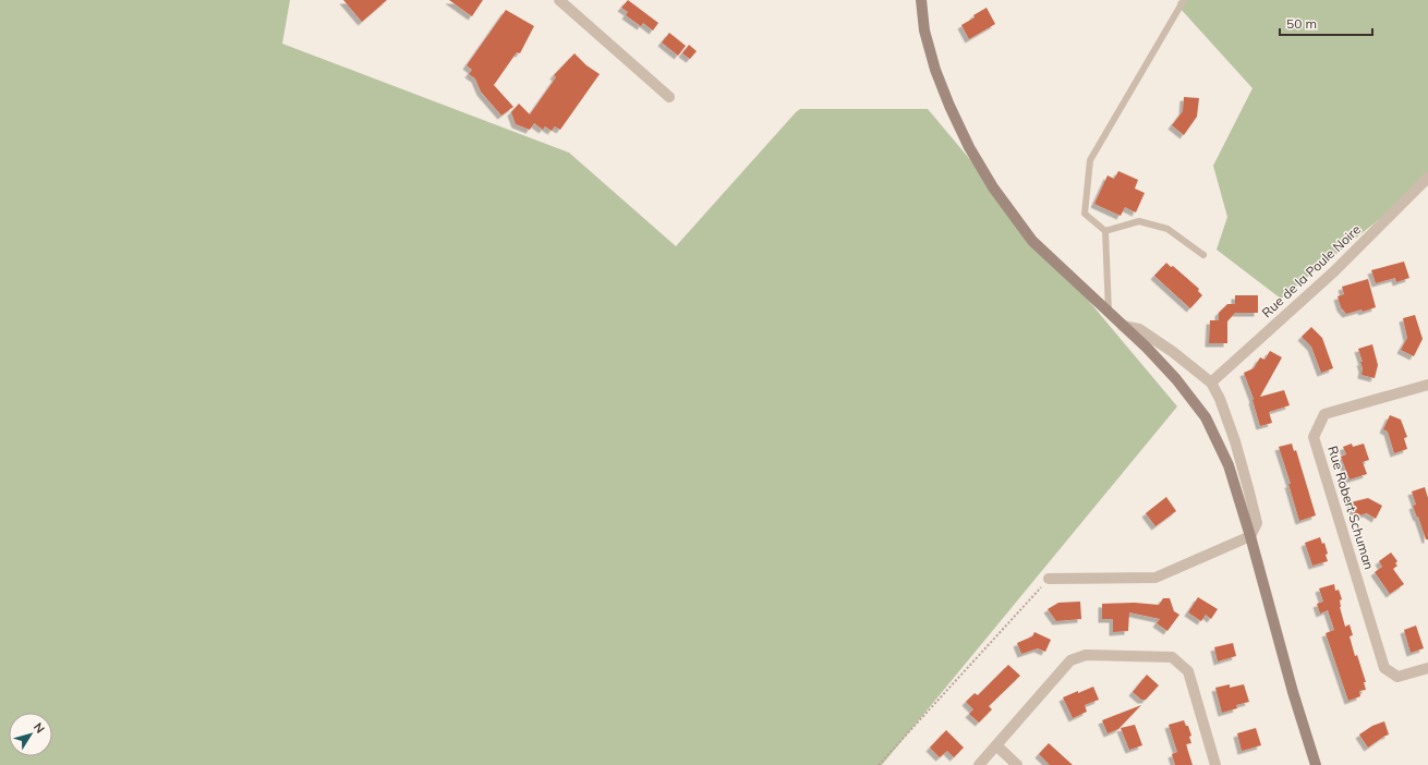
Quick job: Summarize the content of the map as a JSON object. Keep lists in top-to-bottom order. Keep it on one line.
{"streets":{"street":["Rue de la Poule Noire","Rue Robert Schuman"]},"scale_bar":"50 m","north":"top right"}
